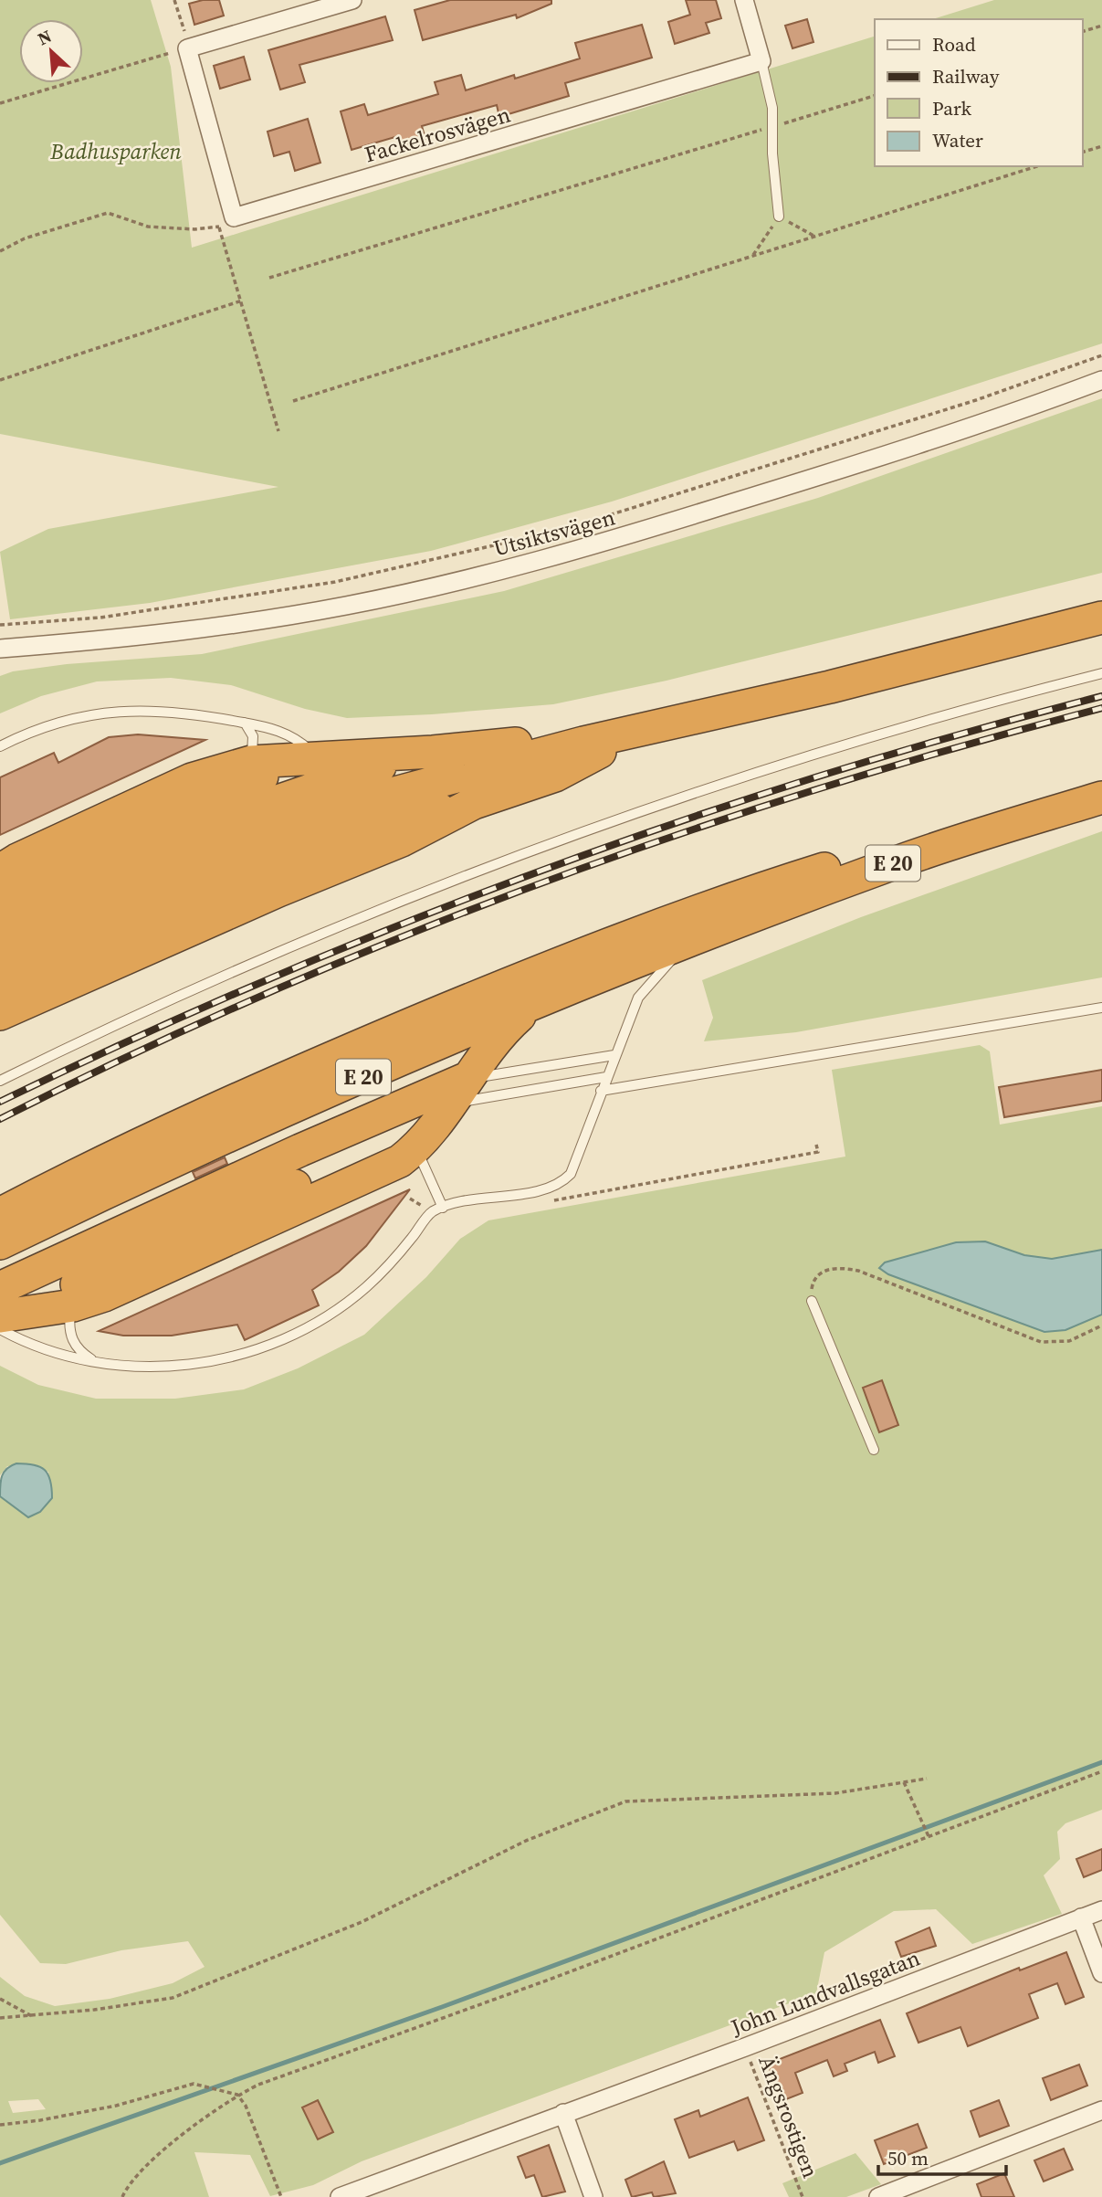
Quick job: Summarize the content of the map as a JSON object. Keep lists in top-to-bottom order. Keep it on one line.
{"streets":{"highway":["E 20"],"street":["Fackelrosvägen","Utsiktsvägen","John Lundvallsgatan"],"path":["Ängsrostigen"]},"crossings":[["John Lundvallsgatan","Ängsrostigen"]],"parks":["Badhusparken"],"legend":["Road","Railway","Park","Water"],"scale_bar":"50 m","north":"top left"}
